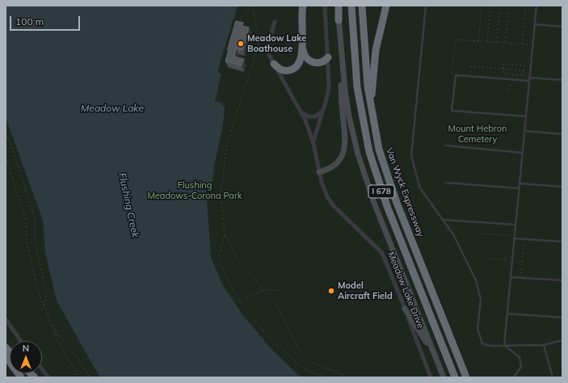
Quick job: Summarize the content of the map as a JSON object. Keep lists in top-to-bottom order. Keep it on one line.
{"streets":{"highway":["I 678","Van Wyck Expressway"],"street":["Meadow Lake Drive"]},"water":["Meadow Lake","Flushing Creek"],"parks":["Mount Hebron Cemetery","Flushing Meadows-Corona Park"],"places":["Meadow Lake Boathouse","Model Aircraft Field"],"scale_bar":"100 m","north":"top"}
